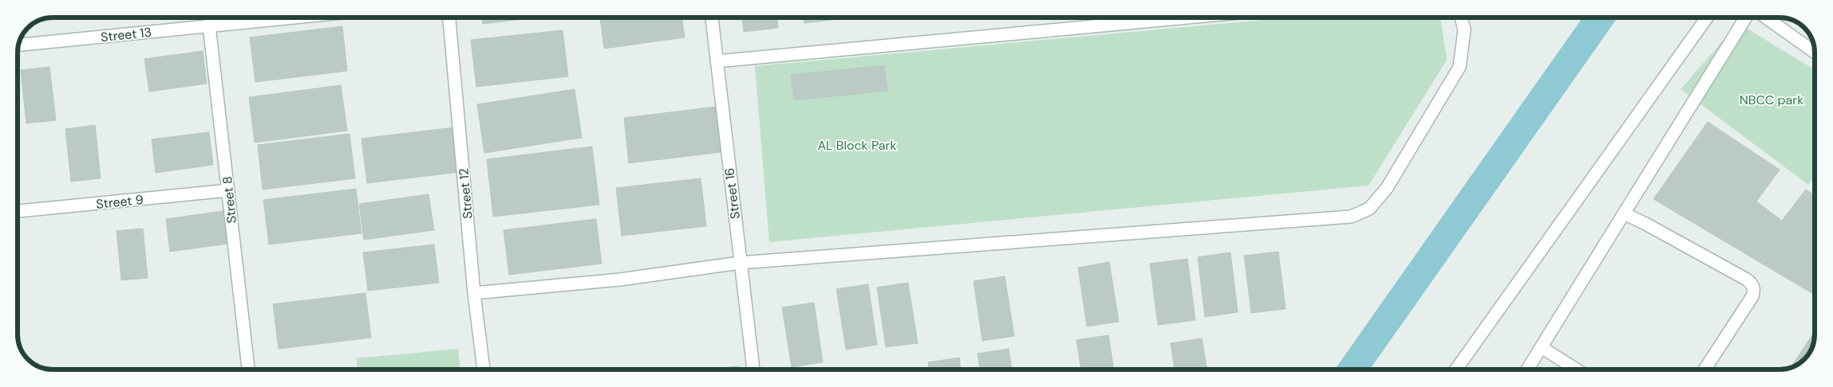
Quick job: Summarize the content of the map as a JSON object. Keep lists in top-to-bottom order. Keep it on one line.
{"streets":{"street":["Street 13","Street 12","Street 16","Street 8","Street 9"]},"crossings":[["Street 13","Street 8"],["Street 8","Street 9"]],"parks":["NBCC park","AL Block Park"]}
